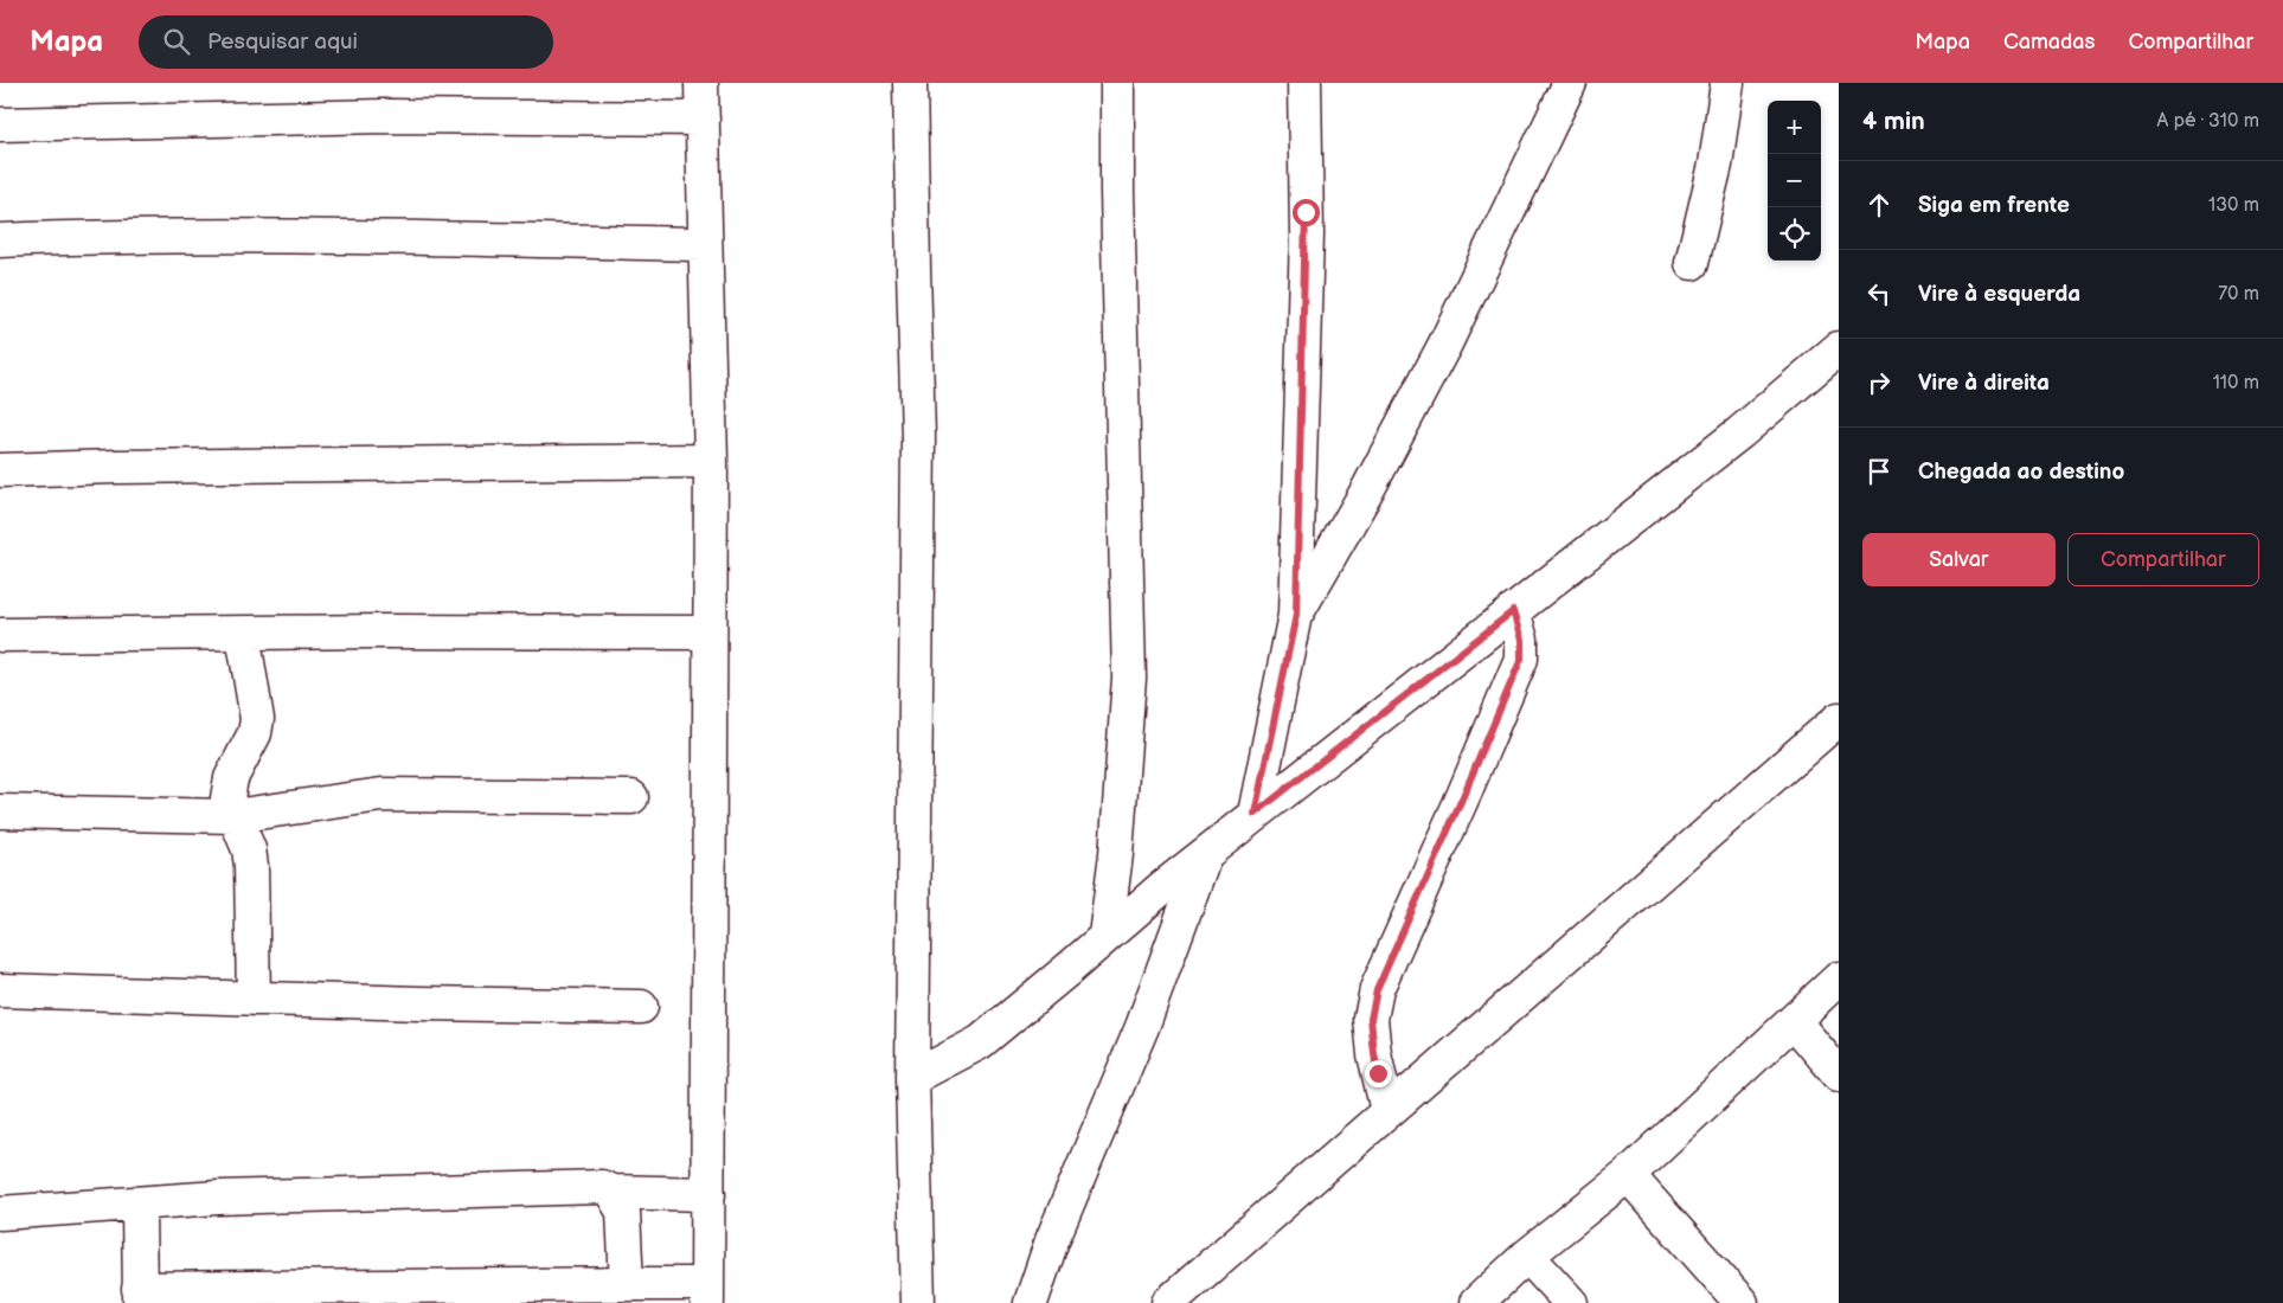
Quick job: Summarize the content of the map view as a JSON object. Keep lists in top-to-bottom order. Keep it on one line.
{"page":{"header":"Mapa","search":"Pesquisar aqui","nav":["Mapa","Camadas","Compartilhar"],"heading":["4 min","A pé · 310 m"],"map_buttons":["+","−"],"list":[["Siga em frente","130 m"],["Vire à esquerda","70 m"],["Vire à direita","110 m"],"Chegada ao destino"],"buttons":["Salvar","Compartilhar"]}}
